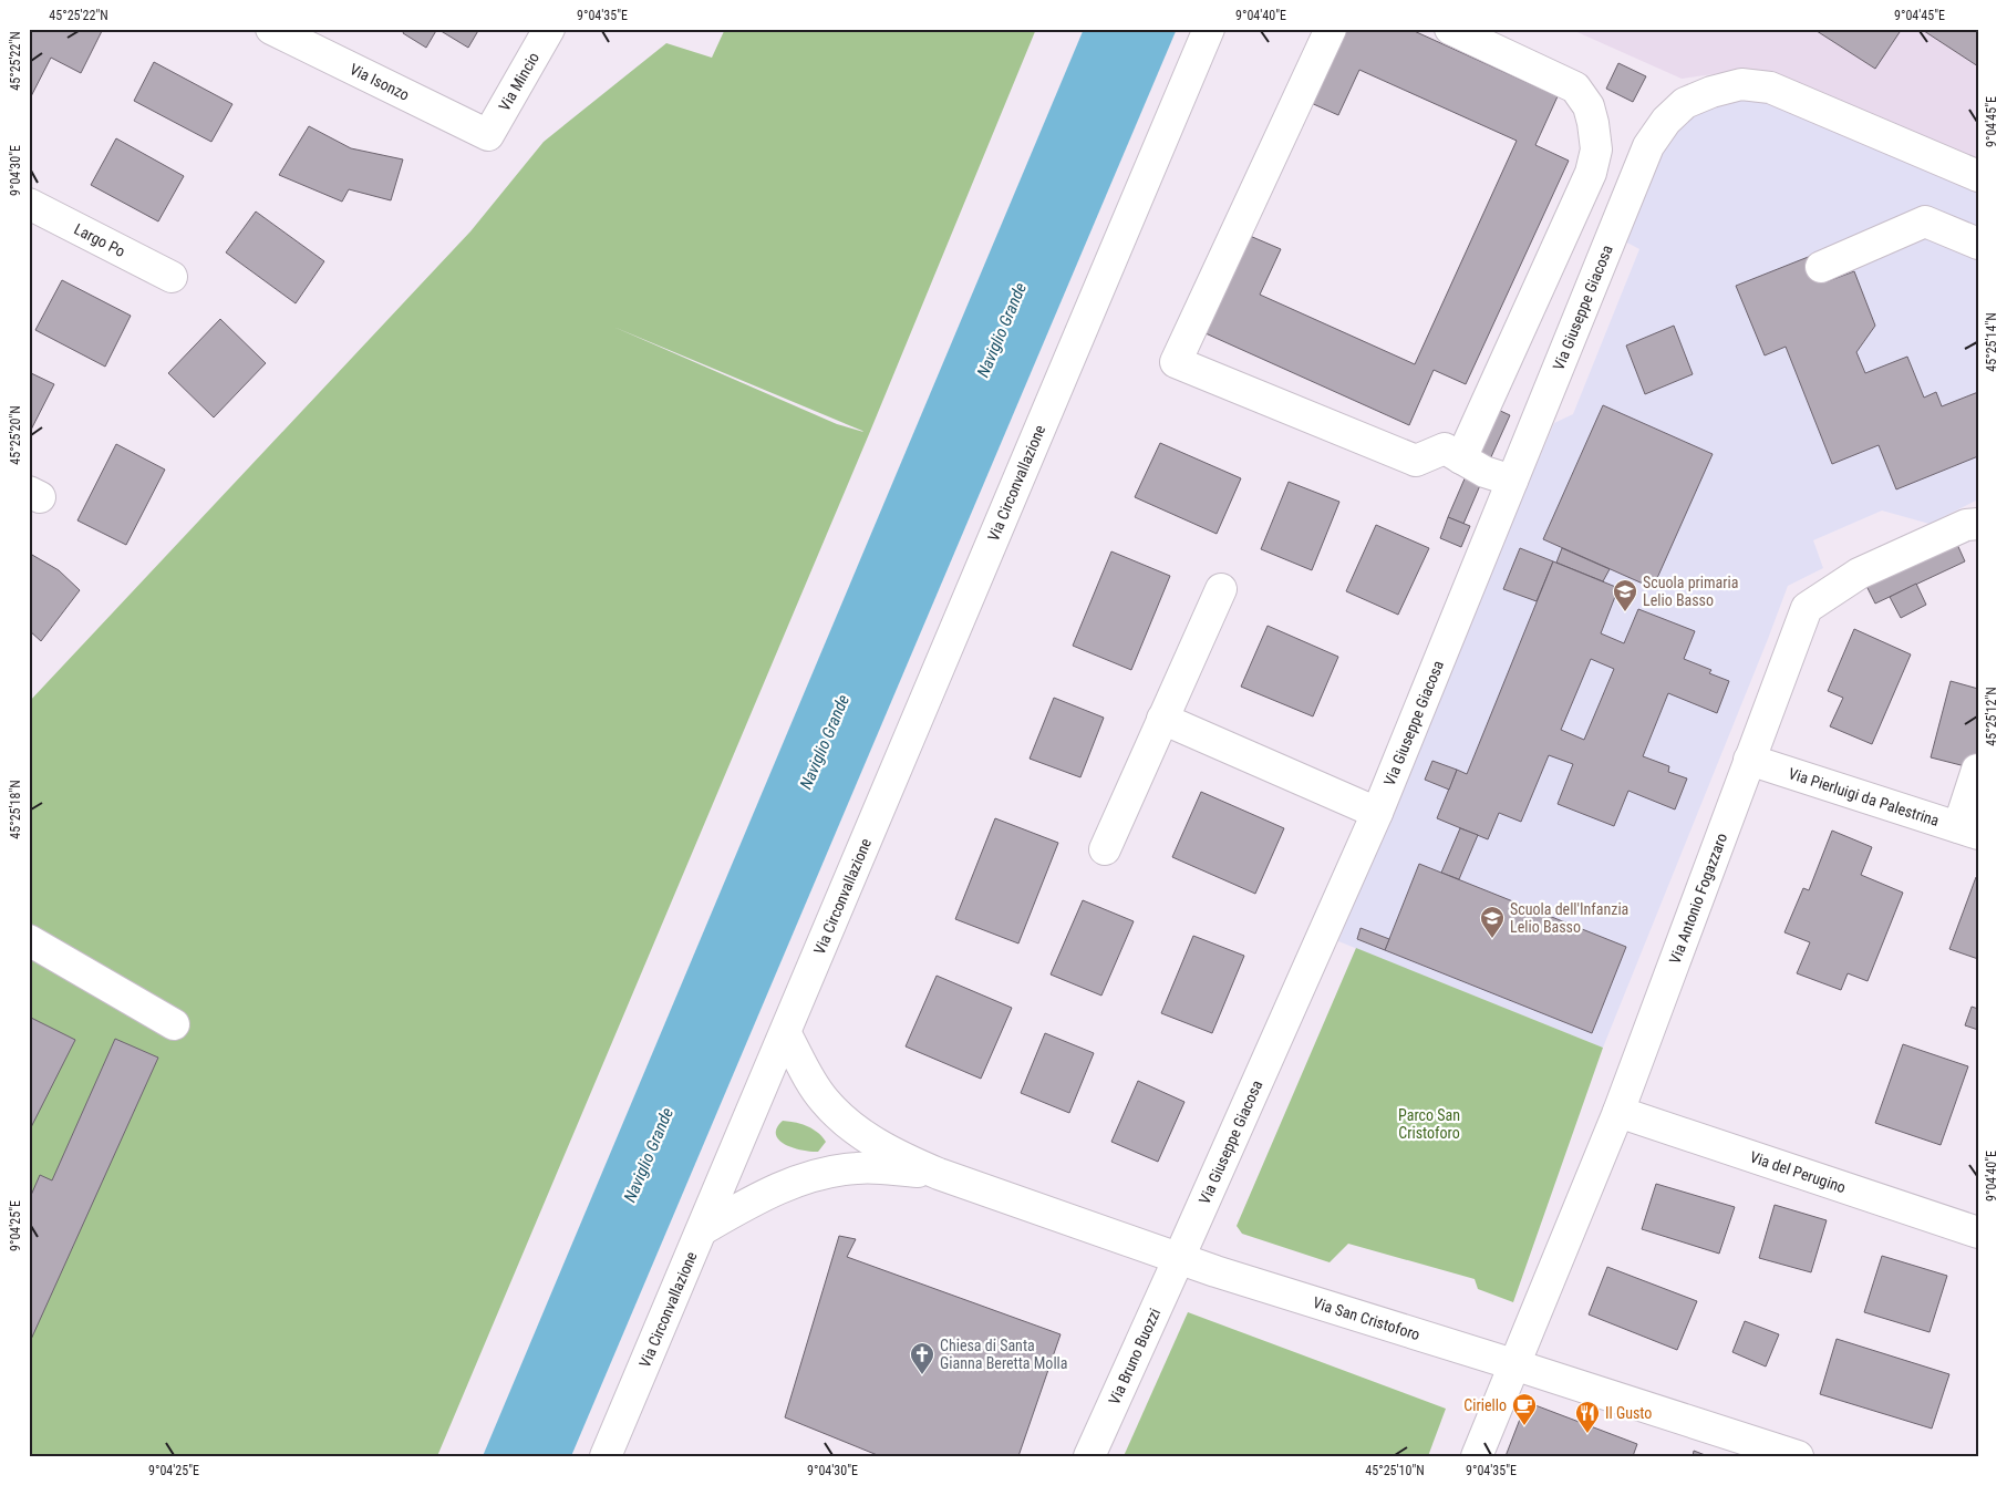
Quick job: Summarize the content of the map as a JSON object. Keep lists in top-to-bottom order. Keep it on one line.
{"streets":{"street":["Via Isonzo","Via Mincio","Largo Po","Via Giuseppe Giacosa","Via Circonvallazione","Via Pierluigi da Palestrina","Via Antonio Fogazzaro","Via del Perugino","Via San Cristoforo","Via Bruno Buozzi"]},"crossings":[["Via Isonzo","Via Mincio"],["Via Giuseppe Giacosa","Via San Cristoforo"],["Via Giuseppe Giacosa","Via Bruno Buozzi"],["Via Pierluigi da Palestrina","Via Antonio Fogazzaro"],["Via Antonio Fogazzaro","Via del Perugino"],["Via Antonio Fogazzaro","Via San Cristoforo"],["Via San Cristoforo","Via Bruno Buozzi"]],"water":["Naviglio Grande"],"parks":["Parco San Cristoforo"],"places":{"school or university":["Scuola primaria Lelio Basso","Scuola dell'Infanzia Lelio Basso"],"church":["Chiesa di Santa Gianna Beretta Molla"],"cafe":["Ciriello"],"restaurant":["Il Gusto"]},"coordinates":["45°25'22\"N","9°04'35\"E","9°04'40\"E","9°04'45\"E","9°04'30\"E","45°25'14\"N","45°25'20\"N","45°25'12\"N","45°25'18\"N","9°04'25\"E","45°25'10\"N"]}
